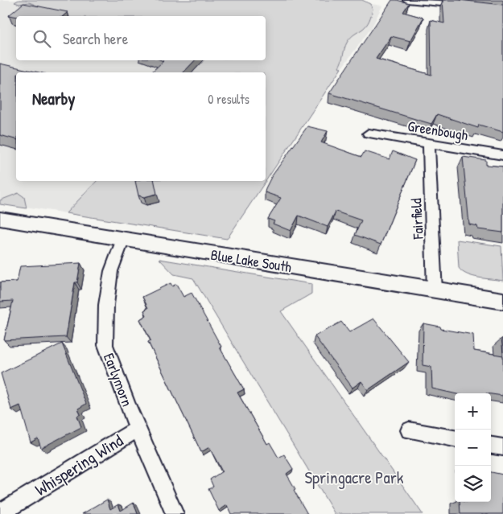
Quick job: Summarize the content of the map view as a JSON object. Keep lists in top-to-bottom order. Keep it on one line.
{"streets":{"street":["Greenbough","Fairfield","Blue Lake South","Earlymorn","Whispering Wind"]},"crossings":[["Greenbough","Fairfield"],["Fairfield","Blue Lake South"],["Blue Lake South","Earlymorn"],["Earlymorn","Whispering Wind"]],"parks":["Springacre Park"],"page":{"search":"Search here","heading":["Nearby","0 results"],"map_buttons":["+","−"]}}
